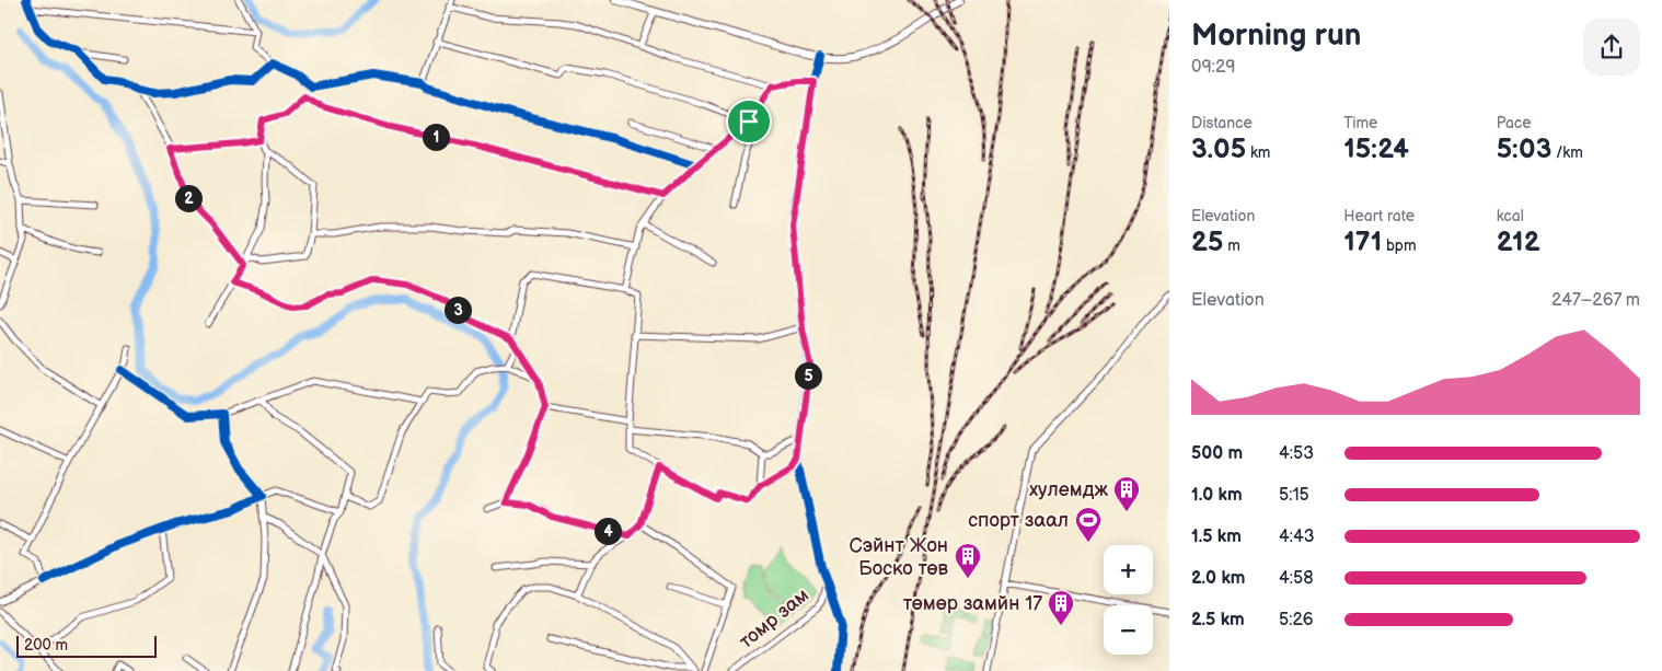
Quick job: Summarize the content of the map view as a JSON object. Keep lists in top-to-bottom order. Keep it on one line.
{"streets":{"street":["томр зам"]},"places":{"building":["хулемдж","Сэйнт Жон Боско төв","төмөр замйн 17"],"sports":["спорт заал"]},"scale_bar":"200 m","page":{"heading":["Morning run","09:29"],"stats":[["Distance","3.05 km"],["Time","15:24"],["Pace","5:03 /km"],["Elevation","25 m"],["Heart rate","171 bpm"],["kcal","212"]],"pins":["1","2","3","5","4"],"chart":["Elevation","247–267 m"],"list":[{"name":"500 m","note":"4:53"},{"name":"1.0 km","note":"5:15"},{"name":"1.5 km","note":"4:43"},{"name":"2.0 km","note":"4:58"},{"name":"2.5 km","note":"5:26"}],"map_buttons":["+","−"],"scale":"200 m"}}
